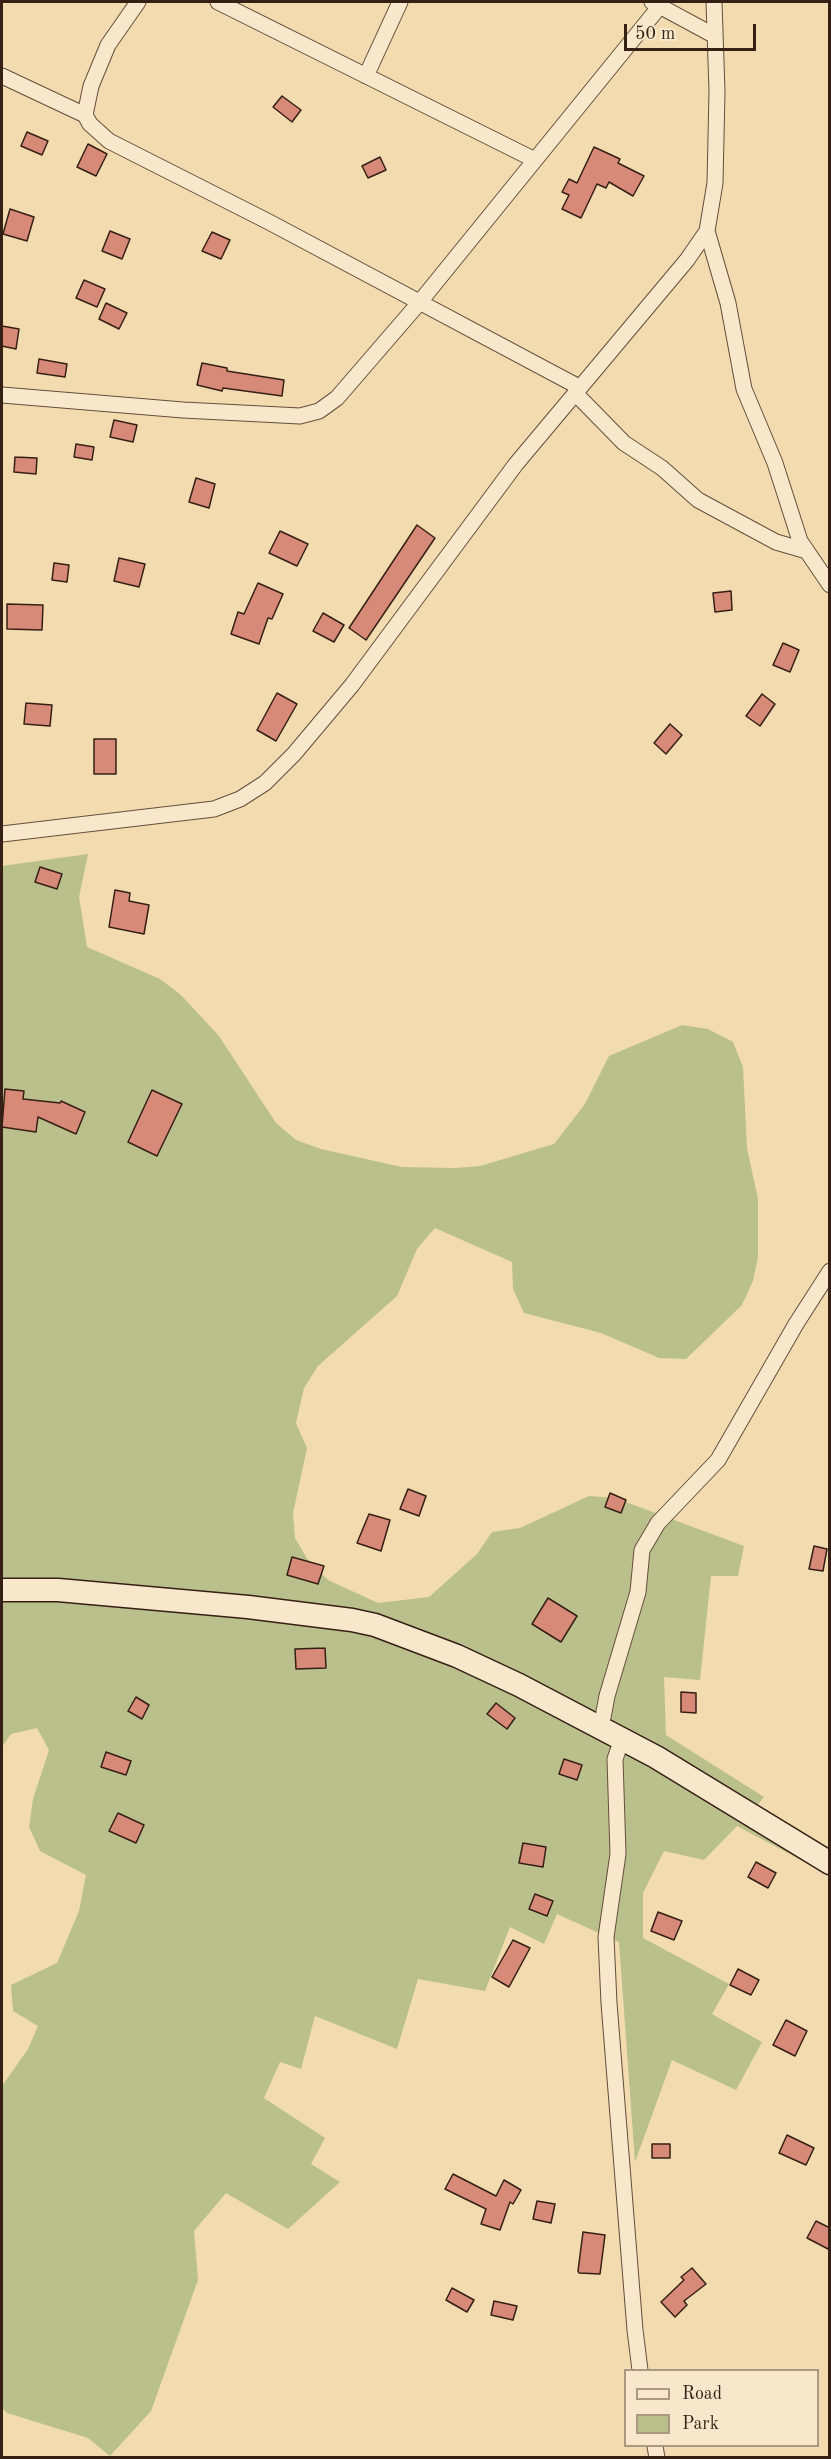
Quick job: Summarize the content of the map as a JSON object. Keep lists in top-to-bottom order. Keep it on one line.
{"legend":["Road","Park"],"scale_bar":"50 m"}
